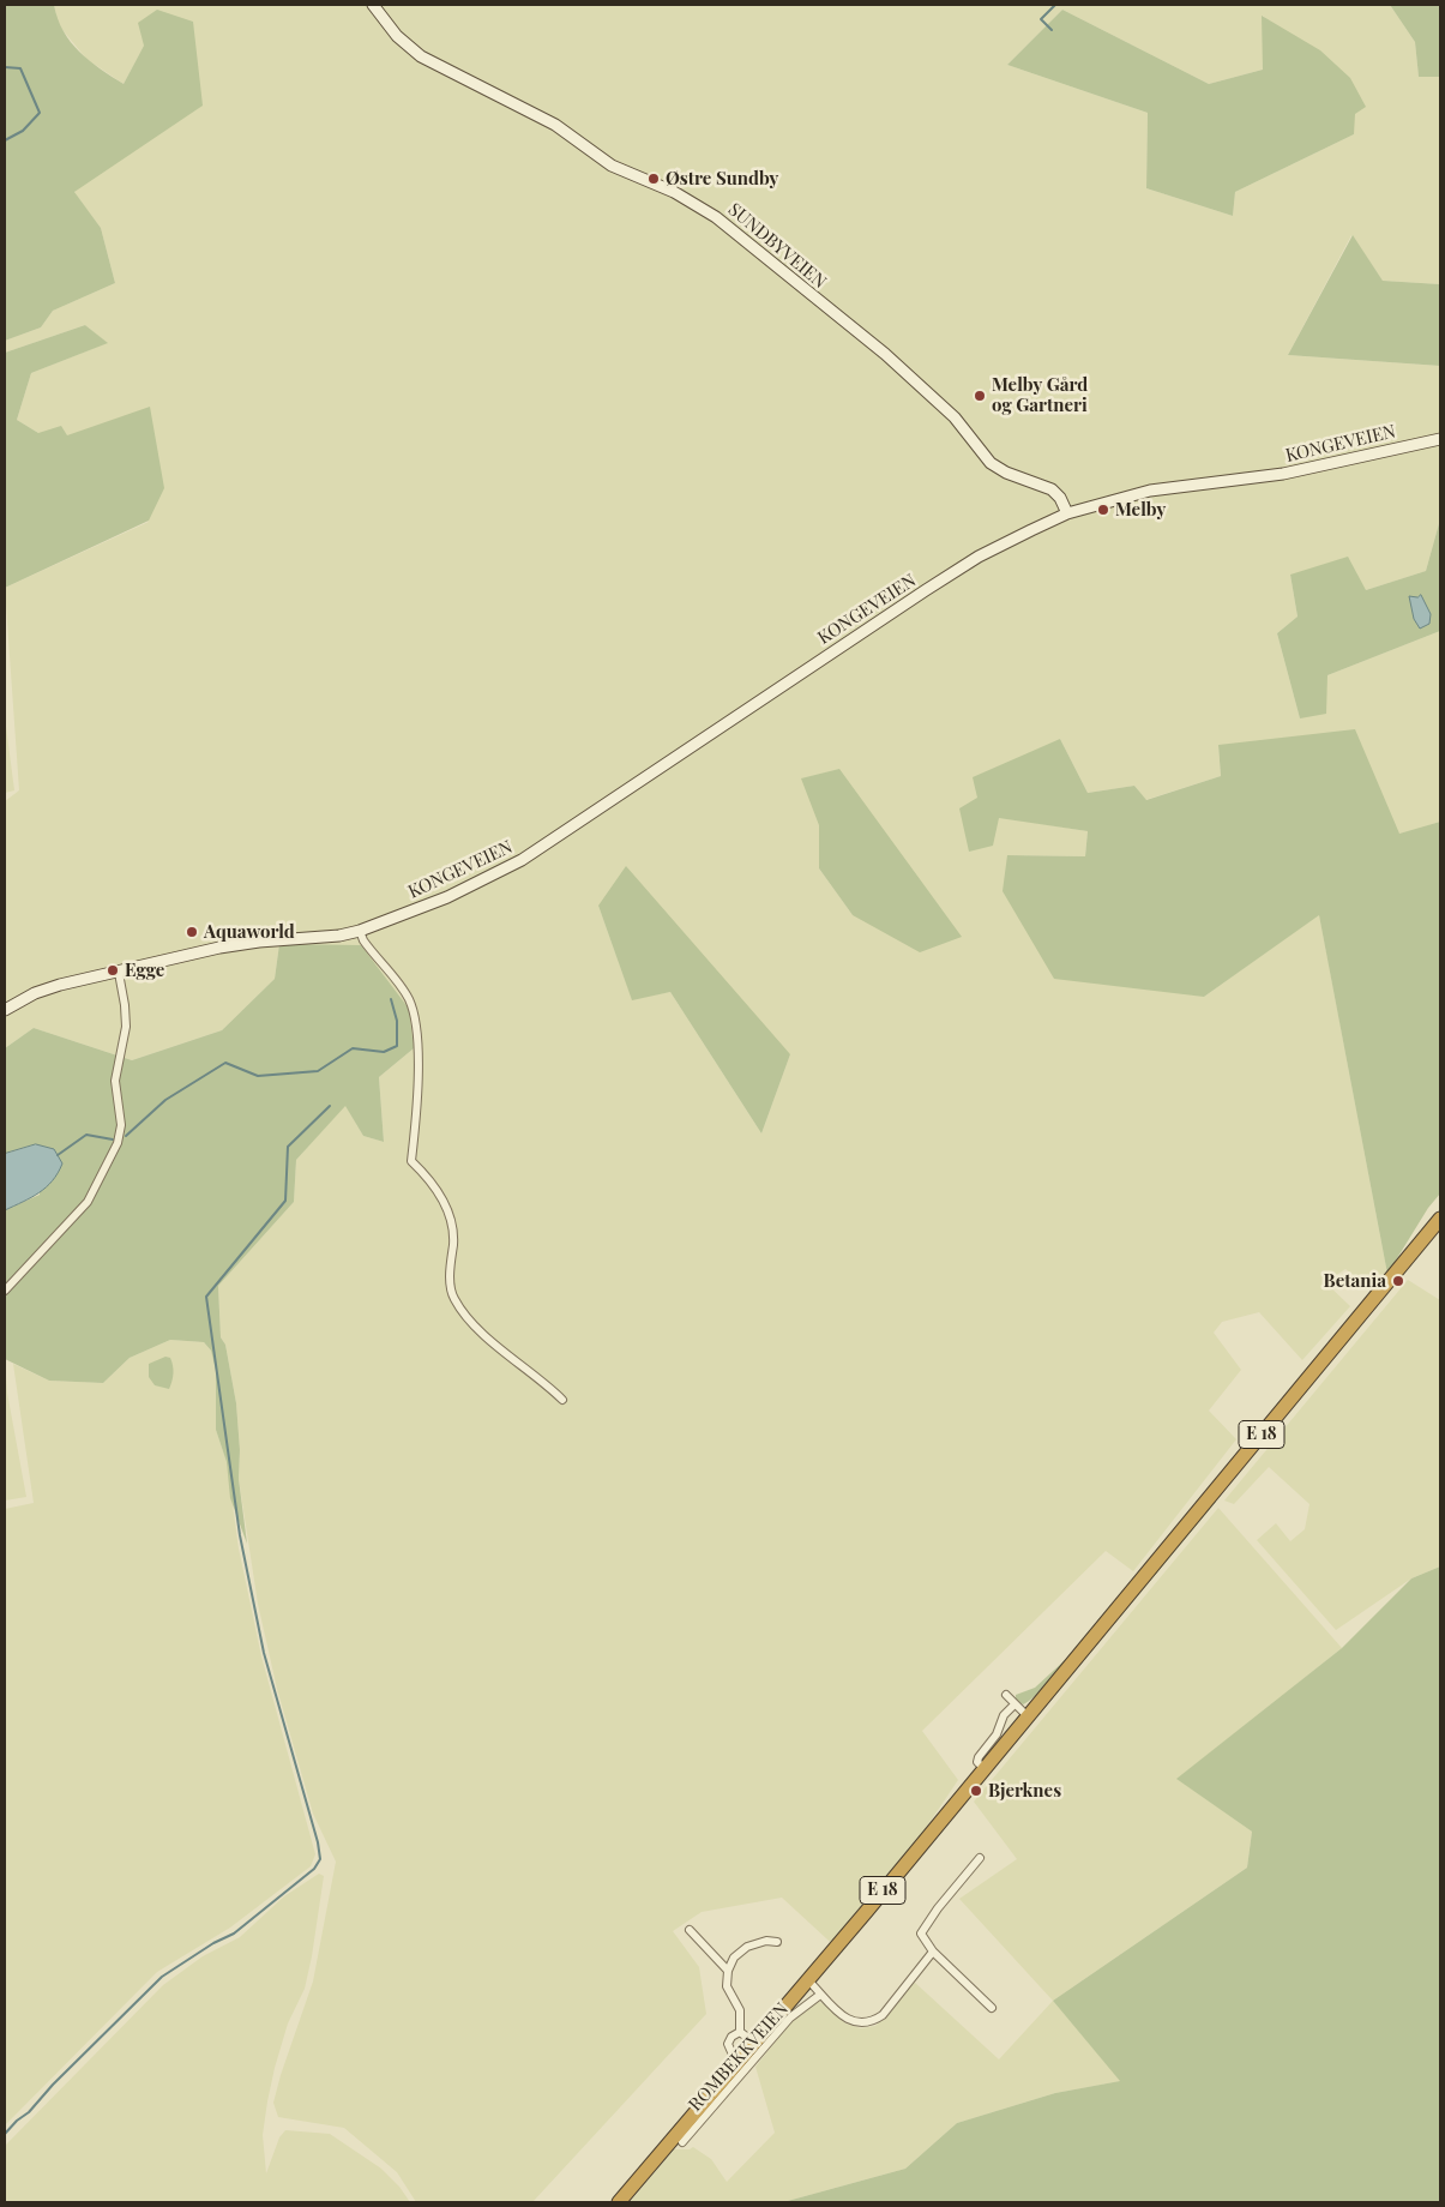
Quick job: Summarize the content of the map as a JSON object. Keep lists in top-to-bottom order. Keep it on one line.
{"streets":{"highway":["E 18"],"main road":["SUNDBYVEIEN","KONGEVEIEN"],"street":["ROMBEKKVEIEN"]},"crossings":[["SUNDBYVEIEN","KONGEVEIEN"]],"places":["Østre Sundby","Melby Gård og Gartneri","Melby","Aquaworld","Egge","Betania","Bjerknes"]}
